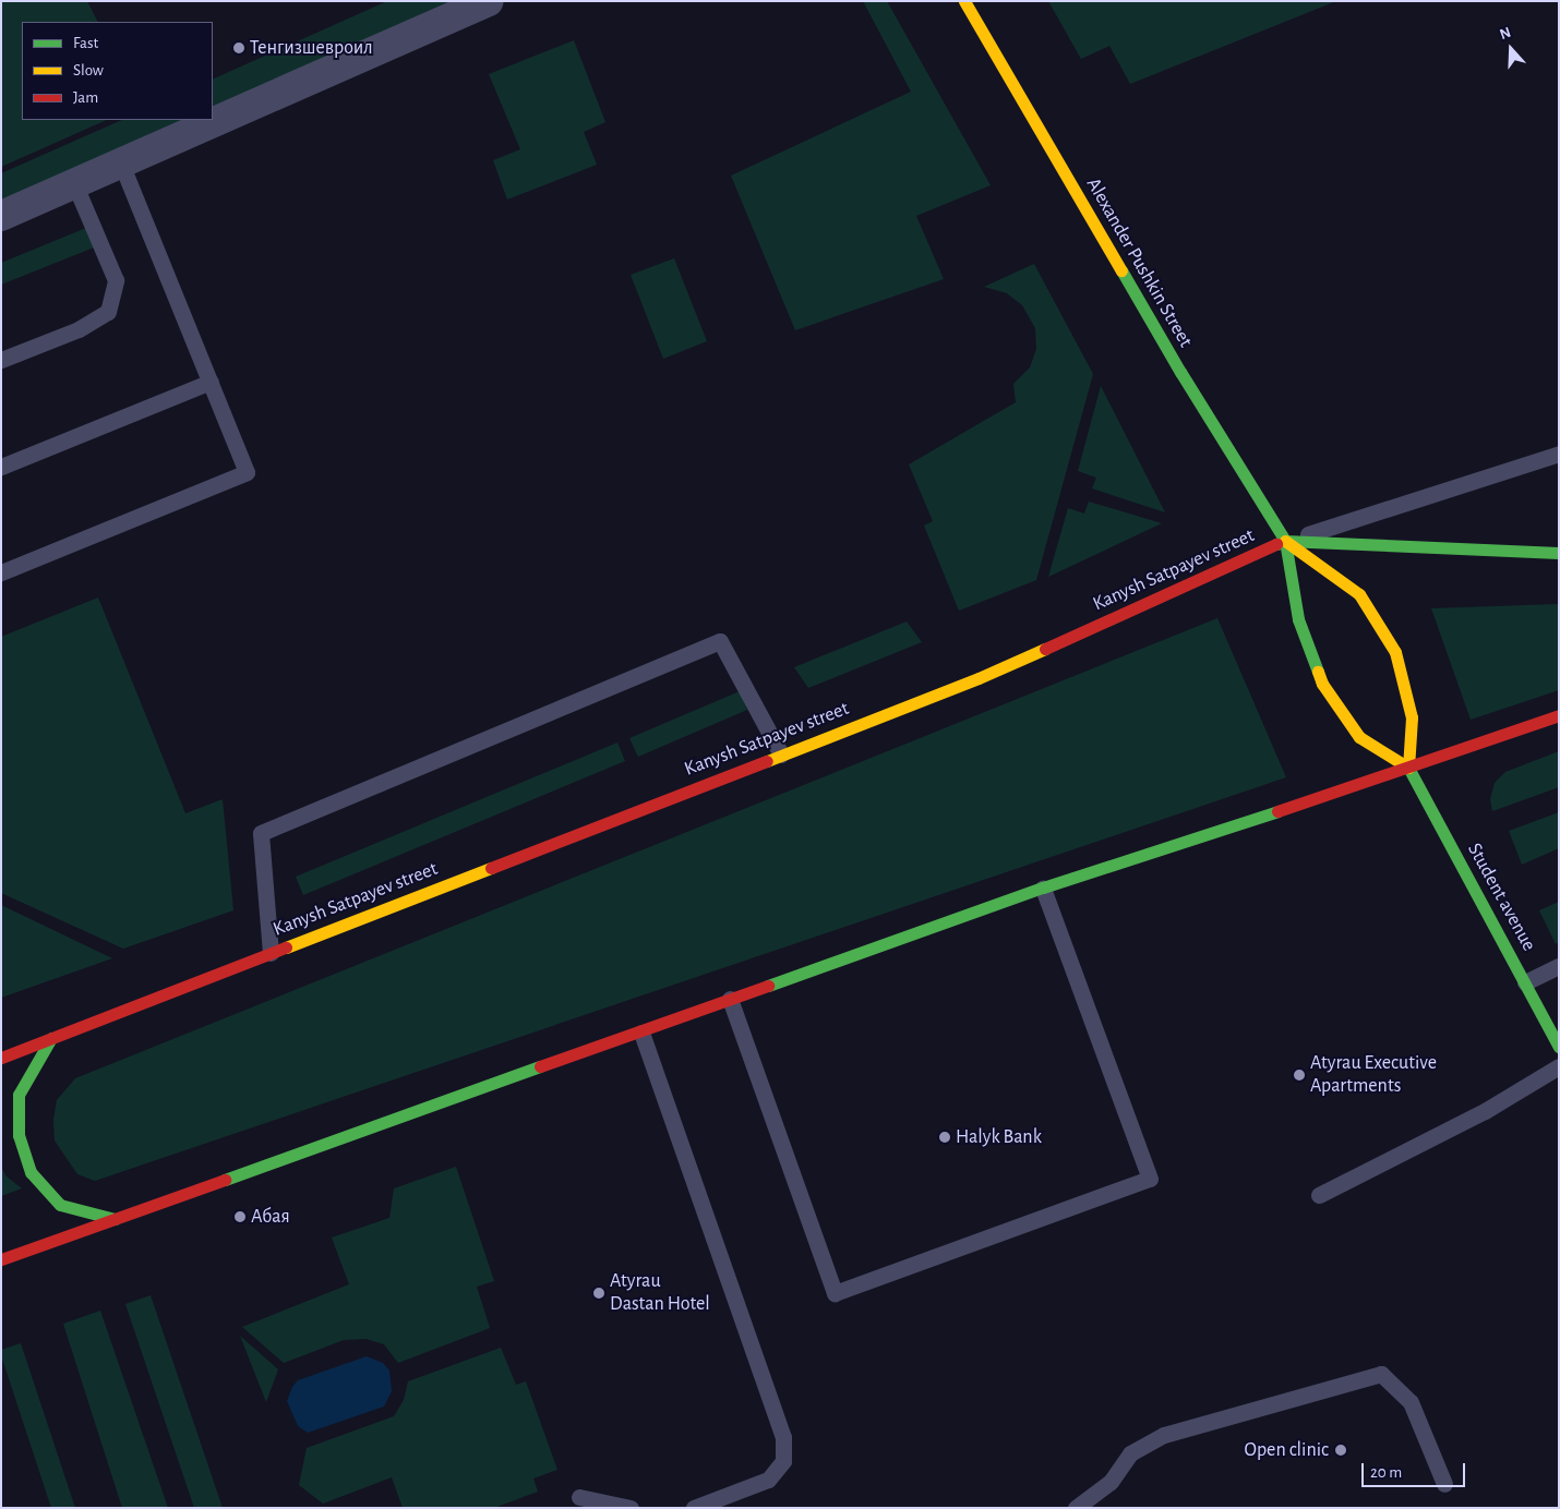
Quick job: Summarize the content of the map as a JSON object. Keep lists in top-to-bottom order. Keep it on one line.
{"streets":{"main road":["Alexander Pushkin Street","Kanysh Satpayev street","Student avenue"]},"crossings":[["Alexander Pushkin Street","Kanysh Satpayev street"]],"places":["Тенгизшевроил","Atyrau Executive Apartments","Halyk Bank","Абая","Atyrau Dastan Hotel","Open clinic"],"legend":["Fast","Slow","Jam"],"scale_bar":"20 m","north":"top"}
